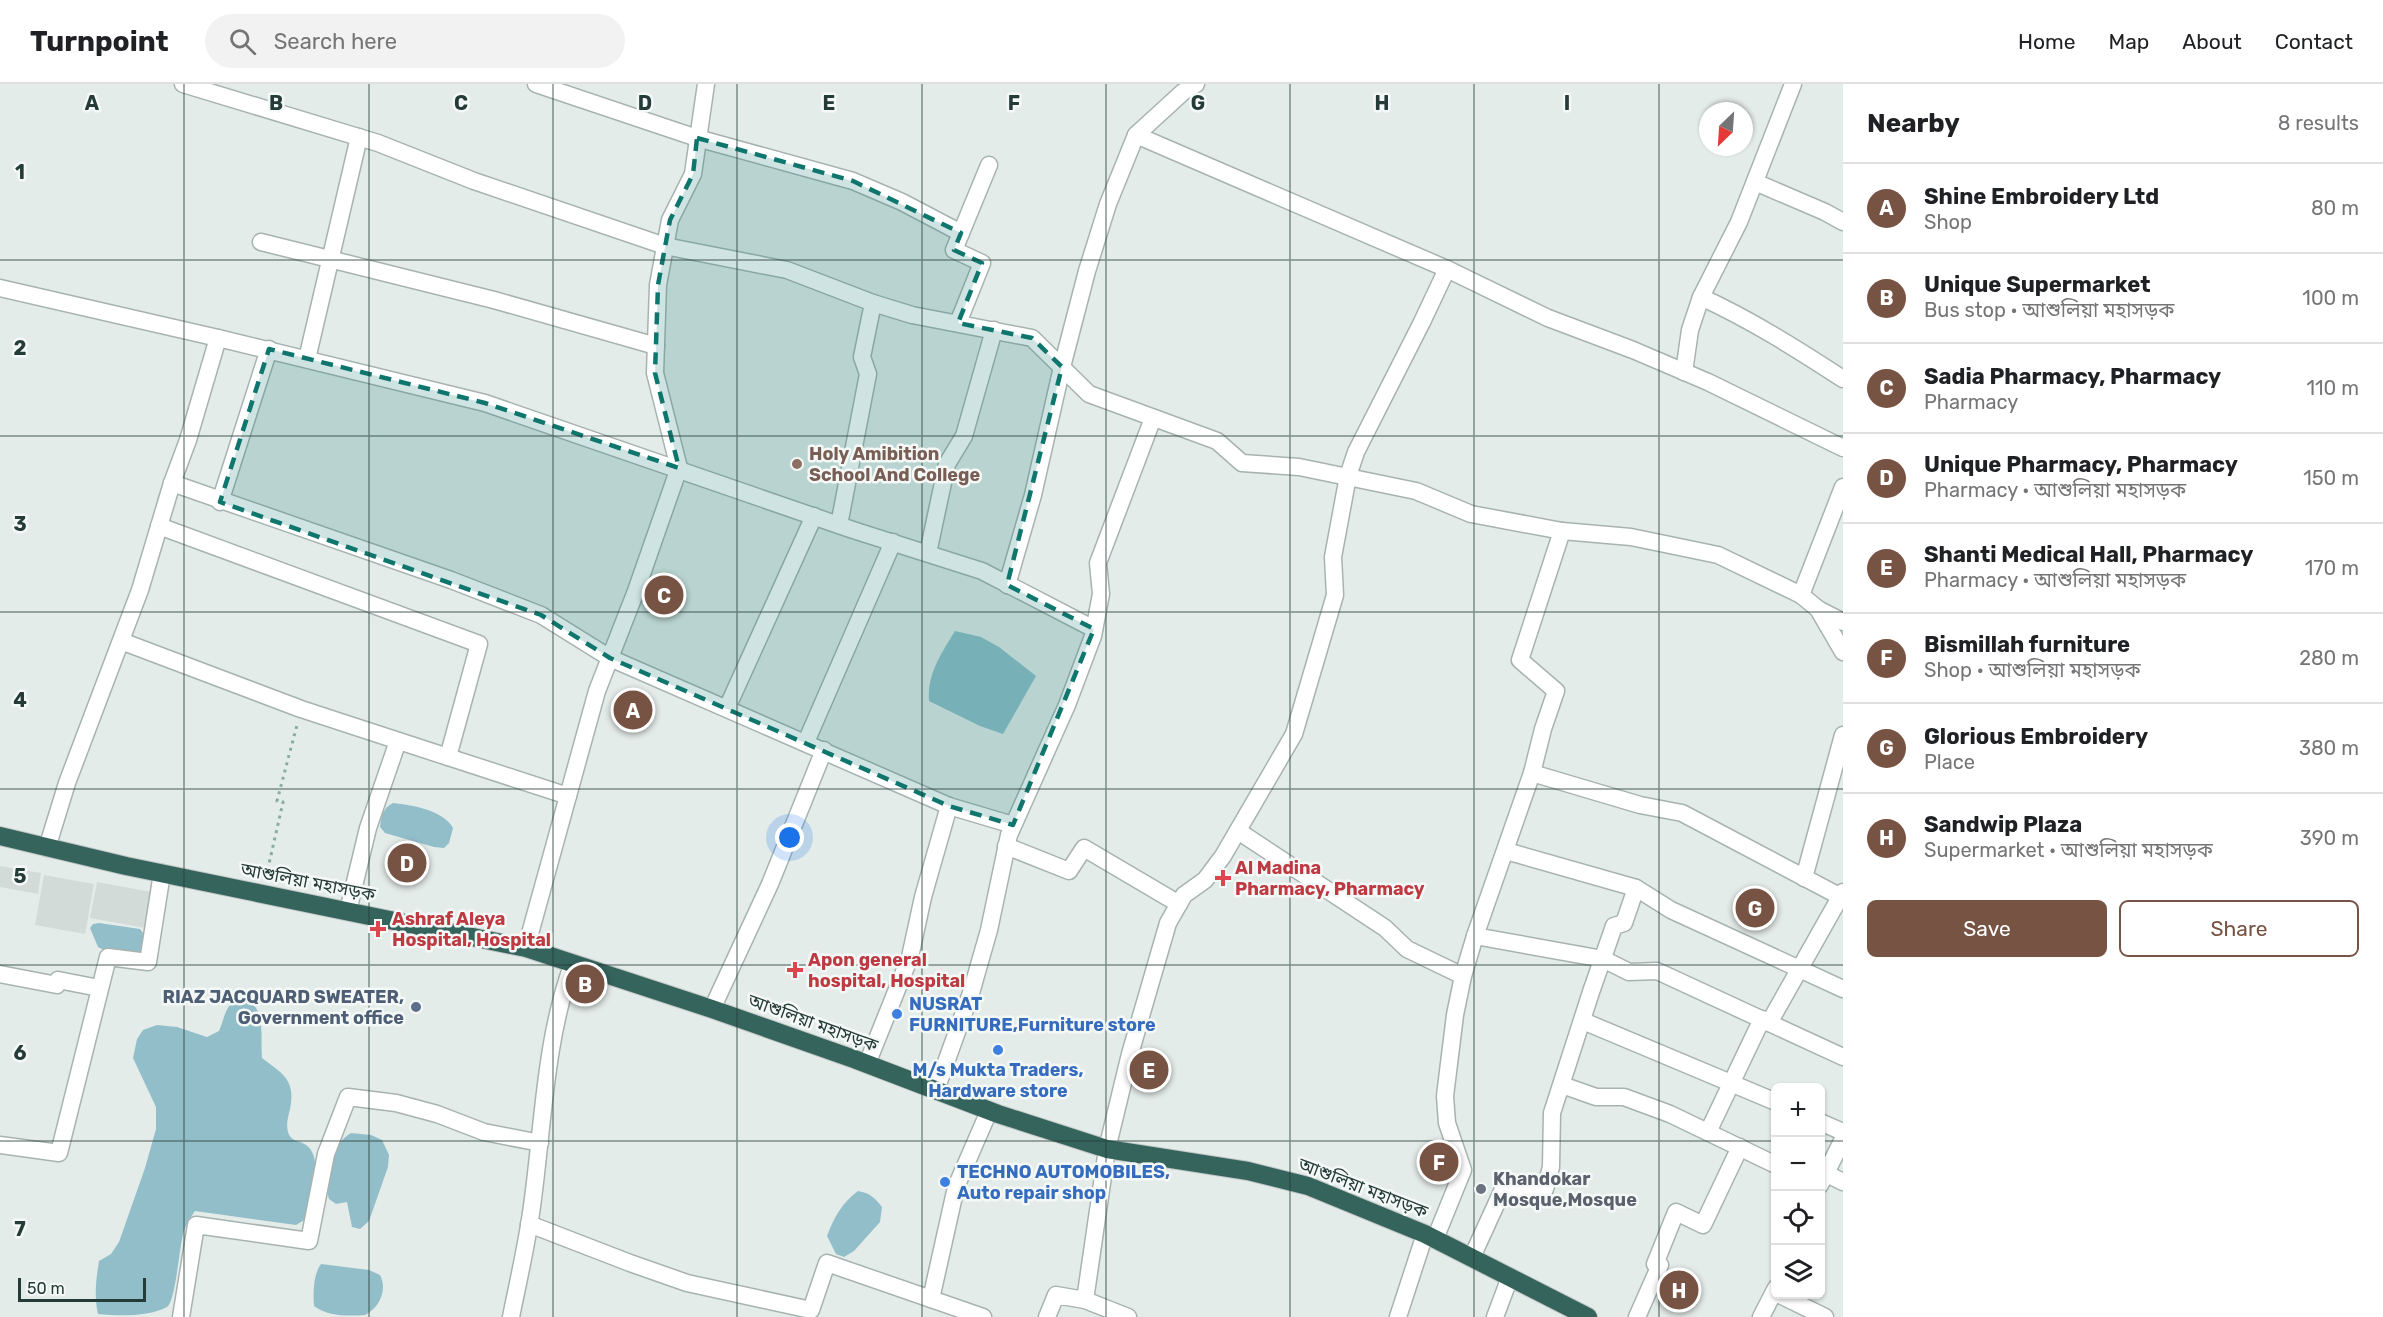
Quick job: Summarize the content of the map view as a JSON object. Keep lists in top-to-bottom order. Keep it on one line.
{"streets":{"highway":["আশুলিয়া মহাসড়ক"]},"places":{"other":["Holy Amibition School And College","RIAZ JACQUARD SWEATER, Government office","NUSRAT FURNITURE,Furniture store","M/s Mukta Traders, Hardware store","TECHNO AUTOMOBILES, Auto repair shop","Khandokar Mosque,Mosque"],"health":["Al Madina Pharmacy, Pharmacy","Ashraf Aleya Hospital, Hospital","Apon general hospital, Hospital"]},"scale_bar":"50 m","north":"bottom left","page":{"header":"Turnpoint","search":"Search here","nav":["Home","Map","About","Contact"],"heading":["Nearby","8 results"],"list":[{"mark":"A","name":"Shine Embroidery Ltd","note":"Shop","value":"80 m"},{"mark":"B","name":"Unique Supermarket","note":"Bus stop · আশুলিয়া মহাসড়ক","value":"100 m"},{"mark":"C","name":"Sadia Pharmacy, Pharmacy","note":"Pharmacy","value":"110 m"},{"mark":"D","name":"Unique Pharmacy, Pharmacy","note":"Pharmacy · আশুলিয়া মহাসড়ক","value":"150 m"},{"mark":"E","name":"Shanti Medical Hall, Pharmacy","note":"Pharmacy · আশুলিয়া মহাসড়ক","value":"170 m"},{"mark":"F","name":"Bismillah furniture","note":"Shop · আশুলিয়া মহাসড়ক","value":"280 m"},{"mark":"G","name":"Glorious Embroidery","note":"Place","value":"380 m"},{"mark":"H","name":"Sandwip Plaza","note":"Supermarket · আশুলিয়া মহাসড়ক","value":"390 m"}],"pins":["C","A","D","G","B","E","F","H"],"buttons":["Save","Share"],"map_buttons":["+","−"],"scale":"50 m"},"grid":{"columns":["A","B","C","D","E","F","G","H","I"],"rows":["1","2","3","4","5","6","7"]}}
